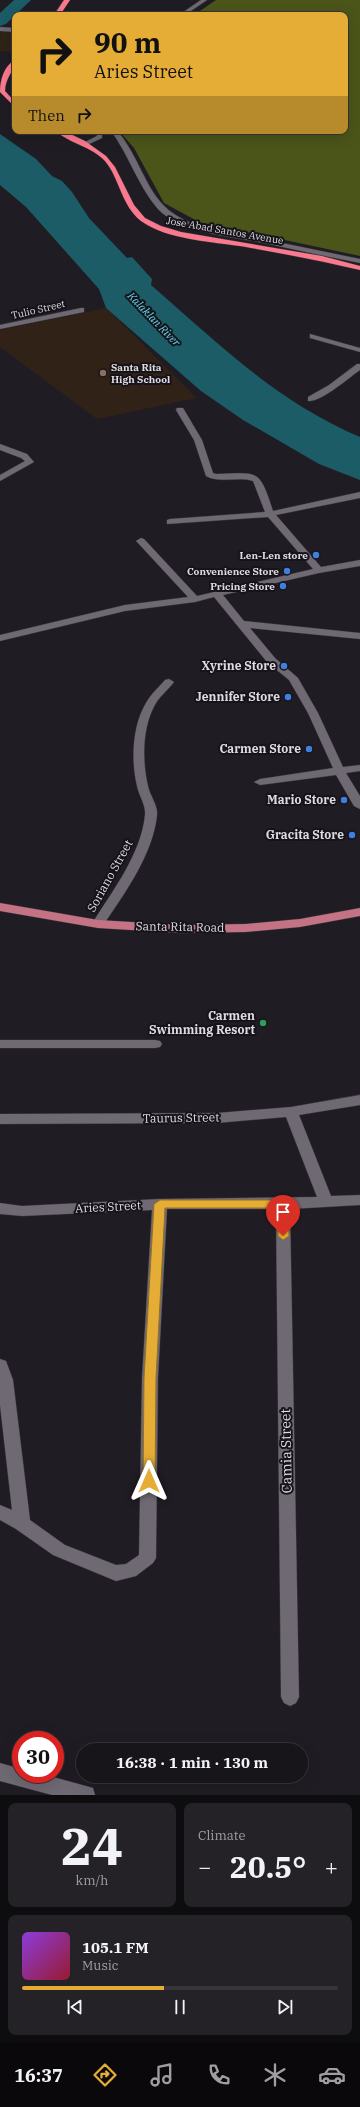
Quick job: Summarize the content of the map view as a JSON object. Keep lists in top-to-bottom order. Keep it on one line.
{"streets":{"highway":["Jose Abad Santos Avenue"],"main road":["Santa Rita Road"],"street":["Tulio Street","Soriano Street","Taurus Street","Aries Street","Camia Street"]},"crossings":[["Soriano Street","Santa Rita Road"],["Aries Street","Camia Street"]],"water":["Kalaklan River"],"places":["Santa Rita High School","Len-Len store","Convenience Store","Pricing Store","Xyrine Store","Jennifer Store","Carmen Store","Mario Store","Gracita Store","Carmen Swimming Resort"],"page":{"turn":["90 m","Aries Street"],"then":"Then","limit":"30","trip":"16:38 · 1 min · 130 m","tile":[["24","km/h"],"Climate"],"heat":["−","20.5°","+"],"song":["105.1 FM","Music"],"tabs":"16:37"}}
